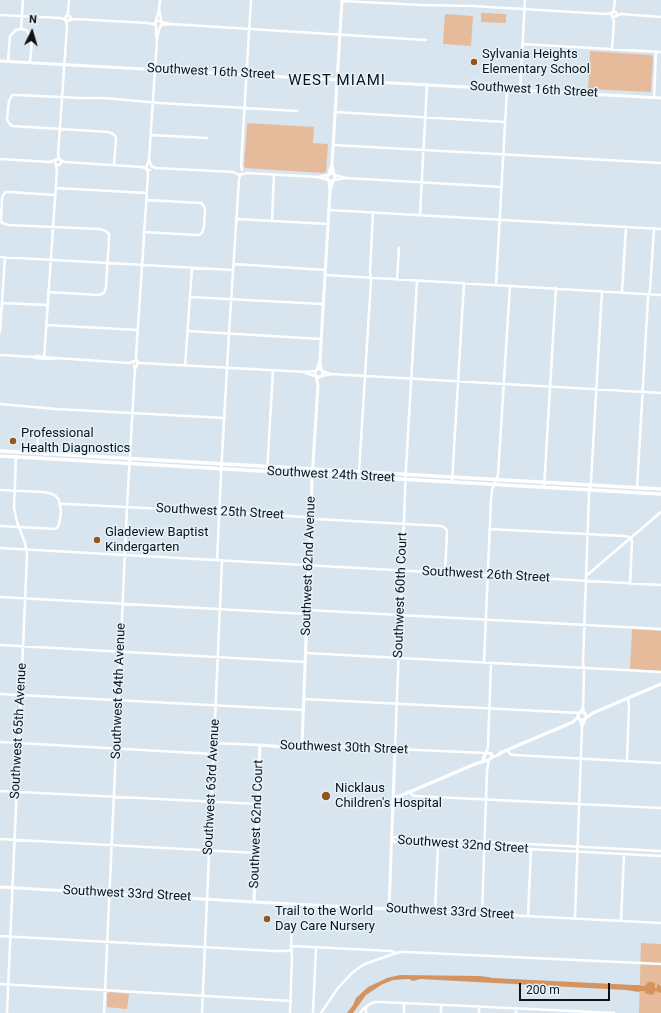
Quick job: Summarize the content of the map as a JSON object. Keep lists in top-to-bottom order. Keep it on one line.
{"streets":{"main road":["Southwest 24th Street"],"street":["Southwest 16th Street","Southwest 25th Street","Southwest 62nd Avenue","Southwest 26th Street","Southwest 60th Court","Southwest 64th Avenue","Southwest 65th Avenue","Southwest 30th Street","Southwest 63rd Avenue","Southwest 62nd Court","Southwest 32nd Street","Southwest 33rd Street"]},"crossings":[["Southwest 24th Street","Southwest 62nd Avenue"],["Southwest 24th Street","Southwest 60th Court"],["Southwest 24th Street","Southwest 64th Avenue"],["Southwest 24th Street","Southwest 65th Avenue"],["Southwest 25th Street","Southwest 62nd Avenue"],["Southwest 25th Street","Southwest 26th Street"],["Southwest 25th Street","Southwest 60th Court"],["Southwest 25th Street","Southwest 64th Avenue"],["Southwest 62nd Avenue","Southwest 26th Street"],["Southwest 62nd Avenue","Southwest 30th Street"],["Southwest 26th Street","Southwest 60th Court"],["Southwest 26th Street","Southwest 64th Avenue"],["Southwest 26th Street","Southwest 65th Avenue"],["Southwest 26th Street","Southwest 63rd Avenue"],["Southwest 60th Court","Southwest 30th Street"],["Southwest 60th Court","Southwest 32nd Street"],["Southwest 60th Court","Southwest 33rd Street"],["Southwest 64th Avenue","Southwest 33rd Street"],["Southwest 65th Avenue","Southwest 33rd Street"],["Southwest 30th Street","Southwest 63rd Avenue"],["Southwest 30th Street","Southwest 62nd Court"],["Southwest 63rd Avenue","Southwest 33rd Street"],["Southwest 62nd Court","Southwest 33rd Street"]],"districts":["WEST MIAMI"],"places":["Sylvania Heights Elementary School","Professional Health Diagnostics","Gladeview Baptist Kindergarten","Nicklaus Children's Hospital","Trail to the World Day Care Nursery"],"scale_bar":"200 m","north":"top"}
